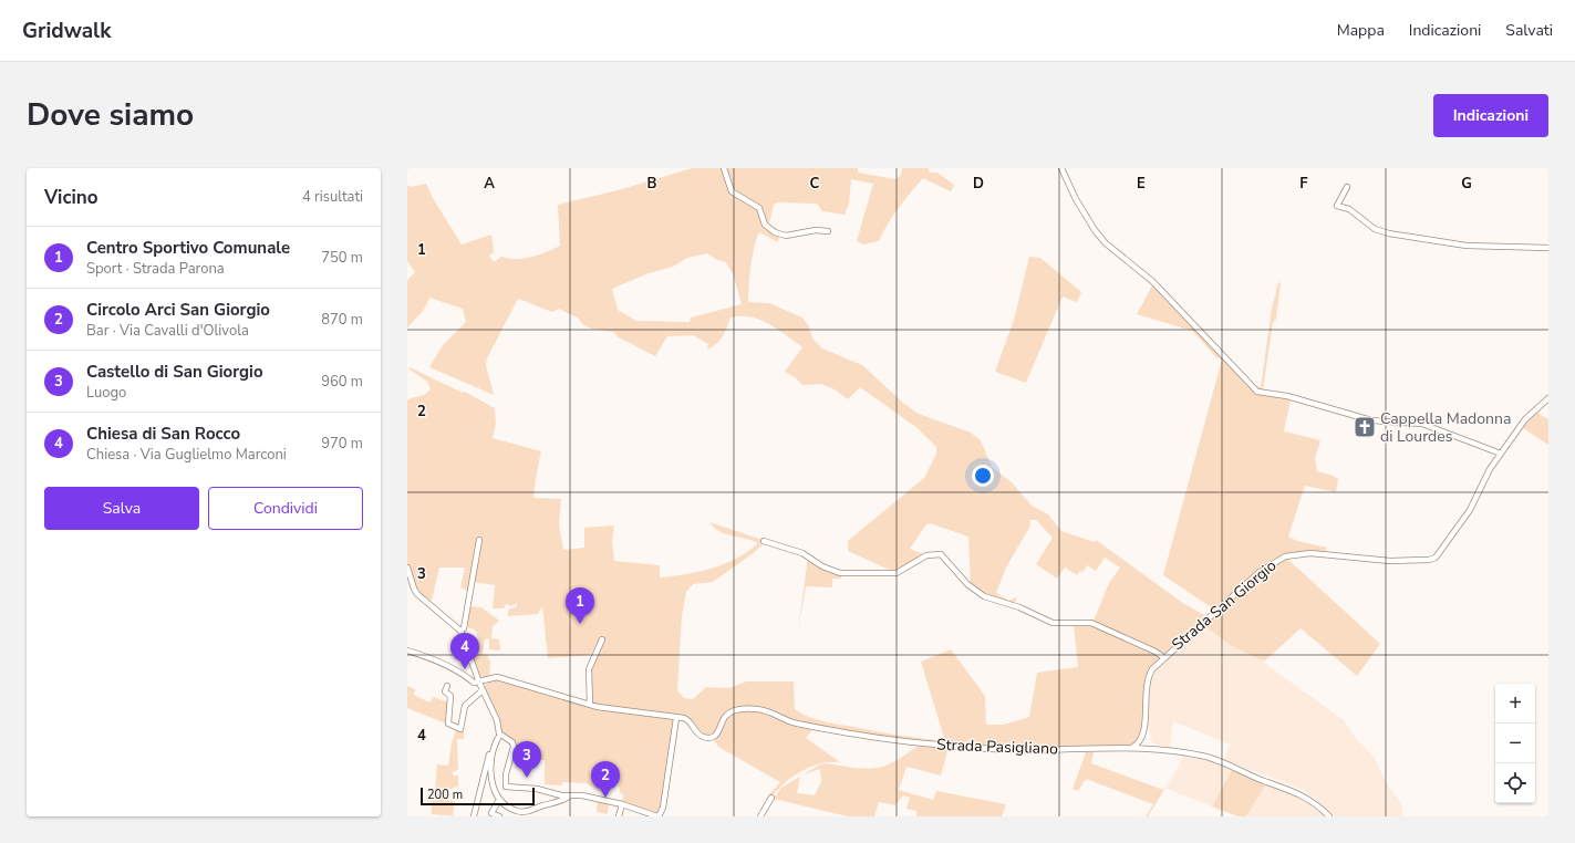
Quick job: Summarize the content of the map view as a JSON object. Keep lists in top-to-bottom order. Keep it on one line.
{"streets":{"street":["Strada San Giorgio","Strada Pasigliano"]},"places":{"church":["Cappella Madonna di Lourdes"]},"scale_bar":"200 m","page":{"header":"Gridwalk","nav":["Mappa","Indicazioni","Salvati"],"title":"Dove siamo","buttons":["Indicazioni",["Salva","Condividi"]],"heading":["Vicino","4 risultati"],"list":[{"mark":"1","name":"Centro Sportivo Comunale","note":"Sport · Strada Parona","value":"750 m"},{"mark":"2","name":"Circolo Arci San Giorgio","note":"Bar · Via Cavalli d'Olivola","value":"870 m"},{"mark":"3","name":"Castello di San Giorgio","note":"Luogo","value":"960 m"},{"mark":"4","name":"Chiesa di San Rocco","note":"Chiesa · Via Guglielmo Marconi","value":"970 m"}],"pins":["1","4","3","2"],"map_buttons":["+","−"],"scale":"200 m"},"grid":{"columns":["A","B","C","D","E","F","G"],"rows":["1","2","3","4"]}}
